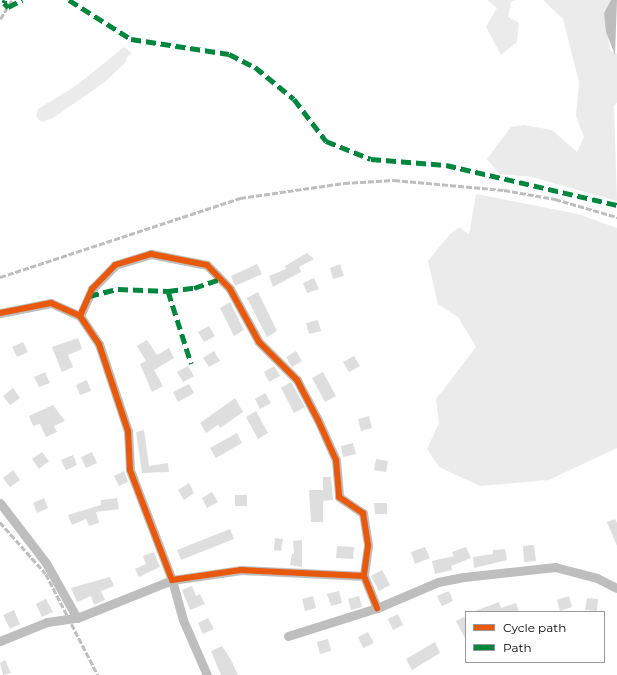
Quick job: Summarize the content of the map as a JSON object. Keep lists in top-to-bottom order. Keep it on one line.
{"legend":["Cycle path","Path"]}
